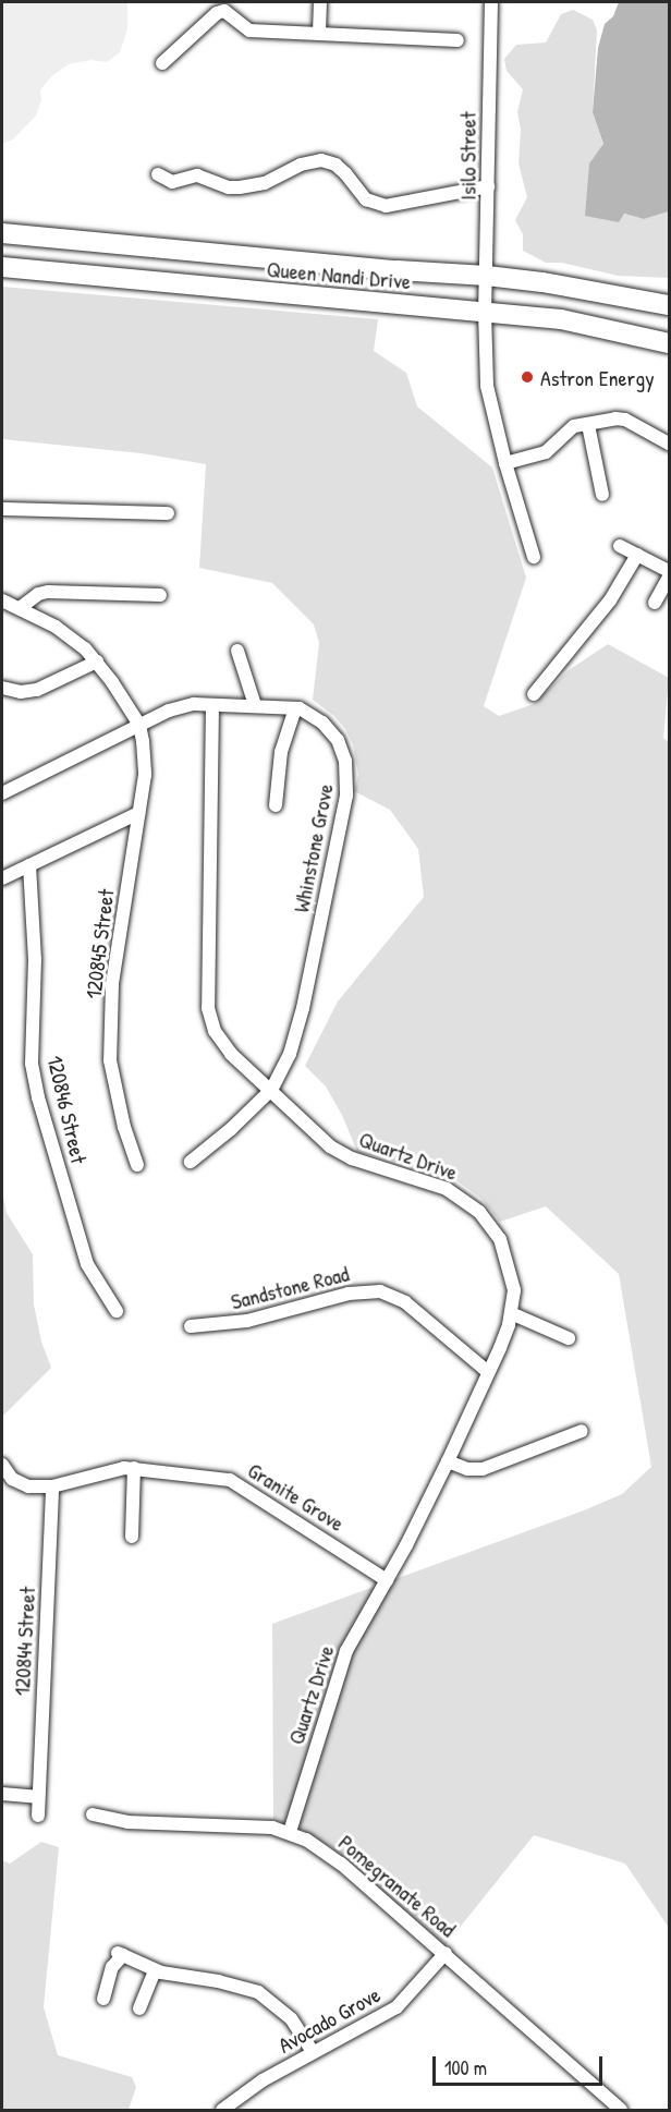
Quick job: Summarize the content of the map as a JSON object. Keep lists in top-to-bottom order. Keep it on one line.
{"streets":{"main road":["Queen Nandi Drive"],"street":["Isilo Street","Whinstone Grove","120845 Street","120846 Street","Quartz Drive","Sandstone Road","Granite Grove","120844 Street","Pomegranate Road","Avocado Grove"]},"crossings":[["Isilo Street","Queen Nandi Drive"],["Whinstone Grove","120845 Street"],["Whinstone Grove","Quartz Drive"],["Quartz Drive","Sandstone Road"],["Quartz Drive","Granite Grove"],["Quartz Drive","Pomegranate Road"],["Granite Grove","120844 Street"],["Pomegranate Road","Avocado Grove"]],"places":["Astron Energy"],"scale_bar":"100 m"}
